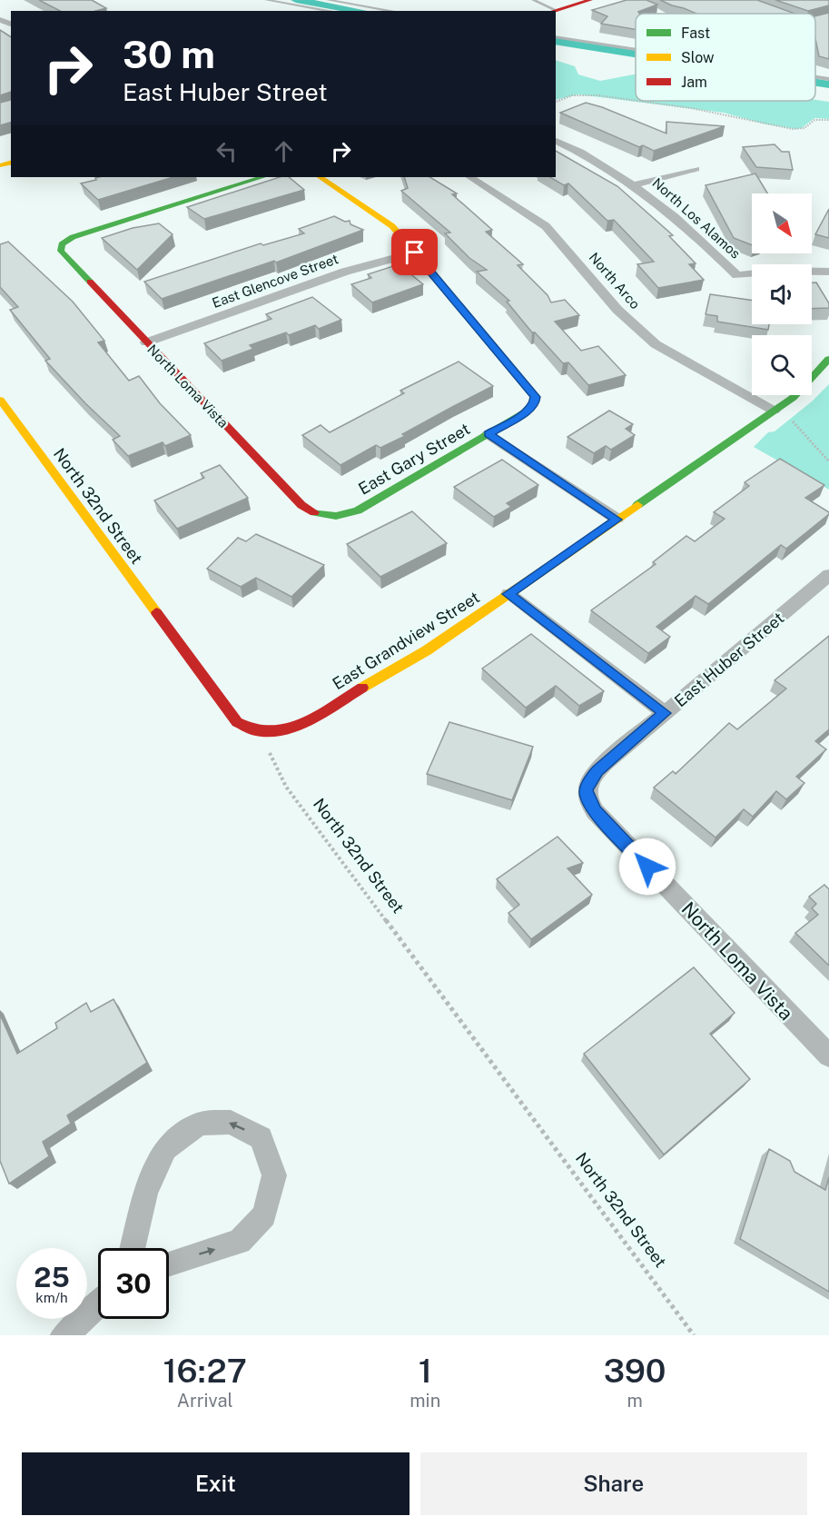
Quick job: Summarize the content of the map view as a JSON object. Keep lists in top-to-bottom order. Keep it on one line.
{"streets":{"street":["North Los Alamos","East Glencove Street","North Arco","North Loma Vista","East Gary Street","North 32nd Street","East Grandview Street","East Huber Street"]},"crossings":[["East Glencove Street","North Loma Vista"],["East Glencove Street","East Gary Street"],["North Arco","East Grandview Street"],["North Loma Vista","East Gary Street"],["North Loma Vista","East Huber Street"],["North 32nd Street","East Grandview Street"]],"legend":["Fast","Slow","Jam"],"north":"bottom right","page":{"turn":["30 m","East Huber Street"],"speed":"25 km/h","limit":"30","eta":["16:27","Arrival","1","min","390","m"],"buttons":["Exit","Share"]}}
